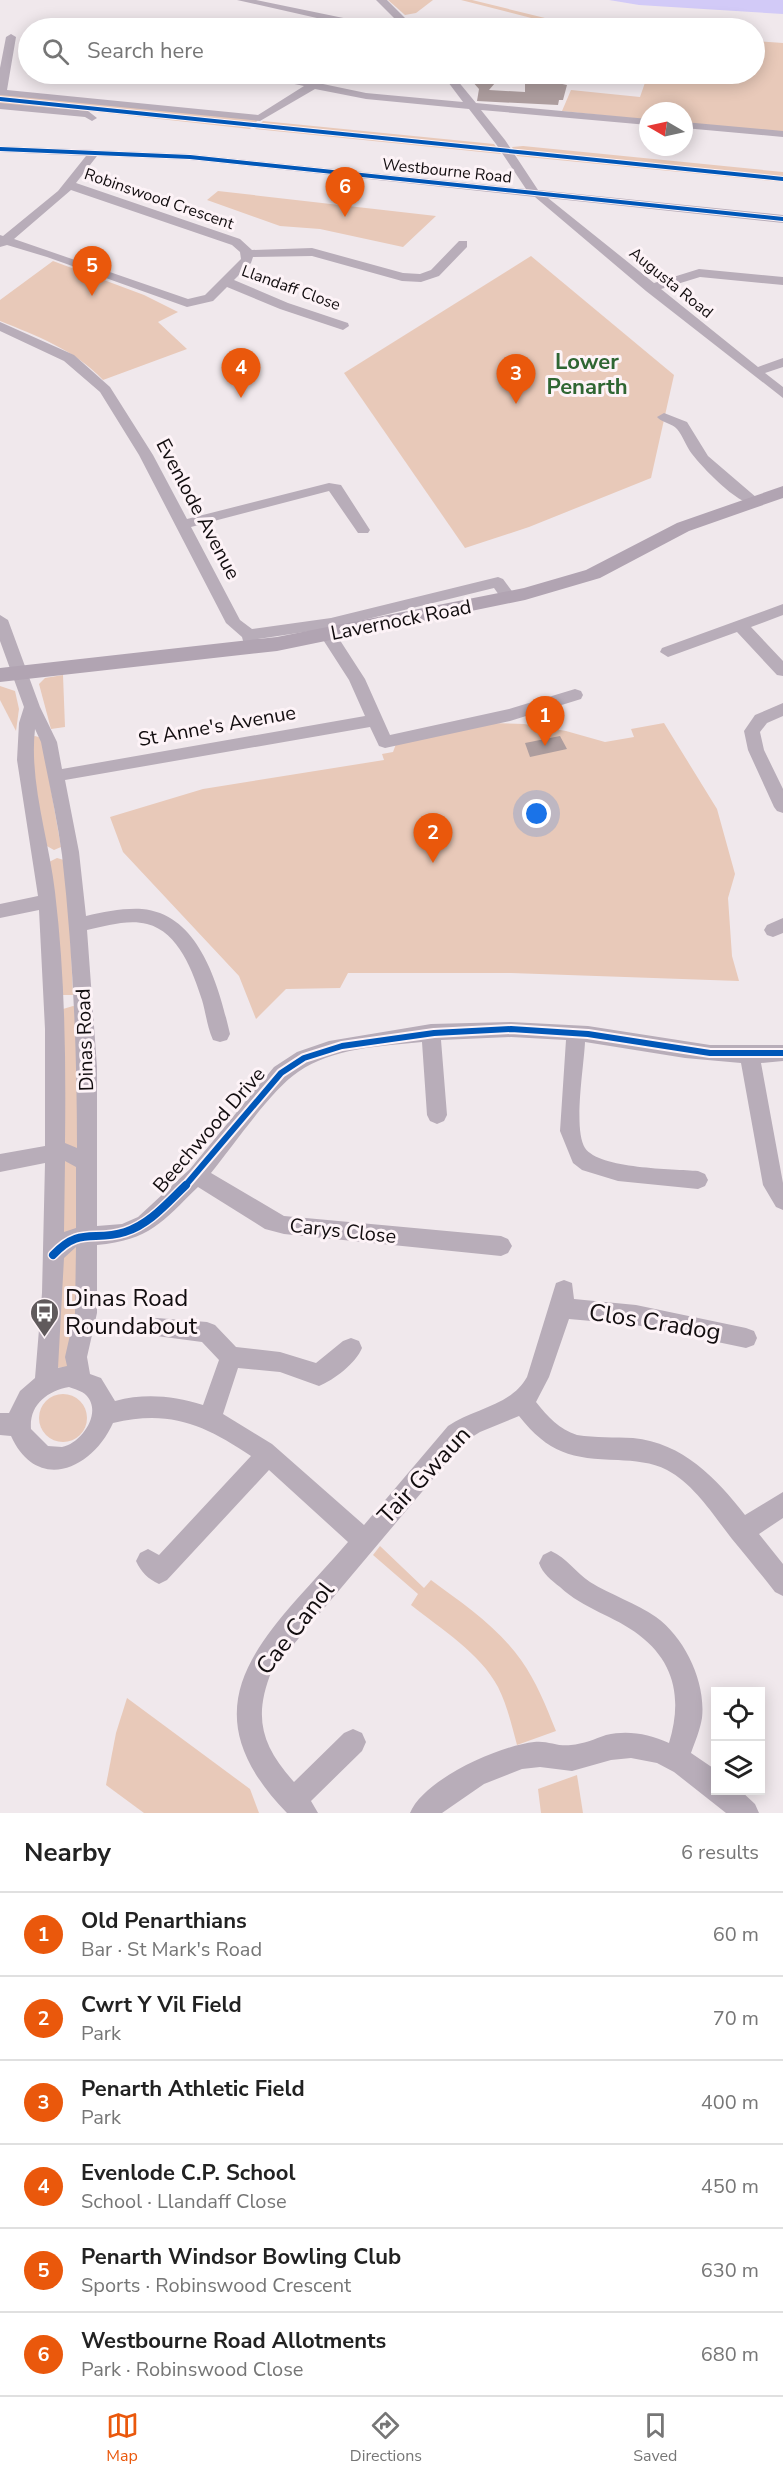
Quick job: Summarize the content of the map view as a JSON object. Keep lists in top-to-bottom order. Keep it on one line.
{"streets":{"main road":["Lavernock Road"],"street":["Westbourne Road","Robinswood Crescent","Augusta Road","Llandaff Close","Evenlode Avenue","St Anne's Avenue","Dinas Road","Beechwood Drive","Carys Close","Clos Cradog","Tair Gwaun","Cae Canol"]},"crossings":[["Westbourne Road","Augusta Road"],["Robinswood Crescent","Llandaff Close"],["Evenlode Avenue","Lavernock Road"],["Lavernock Road","Dinas Road"],["Dinas Road","Beechwood Drive"],["Beechwood Drive","Carys Close"],["Clos Cradog","Tair Gwaun"],["Tair Gwaun","Cae Canol"]],"districts":["Lower Penarth"],"places":{"bus stop":["Dinas Road Roundabout"]},"north":"left","page":{"search":"Search here","pins":["6","5","4","3","1","2"],"heading":["Nearby","6 results"],"list":[{"mark":"1","name":"Old Penarthians","note":"Bar · St Mark's Road","value":"60 m"},{"mark":"2","name":"Cwrt Y Vil Field","note":"Park","value":"70 m"},{"mark":"3","name":"Penarth Athletic Field","note":"Park","value":"400 m"},{"mark":"4","name":"Evenlode C.P. School","note":"School · Llandaff Close","value":"450 m"},{"mark":"5","name":"Penarth Windsor Bowling Club","note":"Sports · Robinswood Crescent","value":"630 m"},{"mark":"6","name":"Westbourne Road Allotments","note":"Park · Robinswood Close","value":"680 m"}],"nav":["Map","Directions","Saved"]}}
